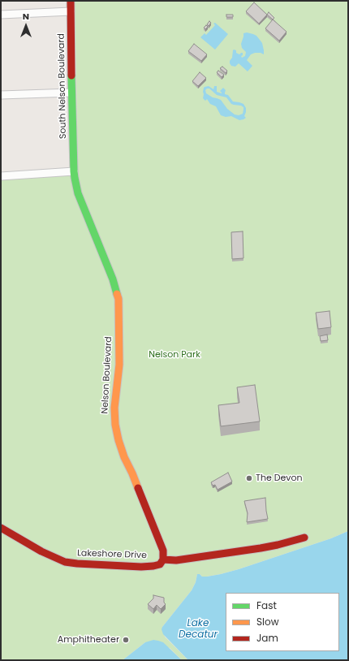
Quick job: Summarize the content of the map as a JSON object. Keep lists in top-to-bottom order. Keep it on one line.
{"streets":{"street":["South Nelson Boulevard","Nelson Boulevard","Lakeshore Drive"]},"crossings":[["South Nelson Boulevard","Nelson Boulevard"],["Nelson Boulevard","Lakeshore Drive"]],"water":["Lake Decatur"],"parks":["Nelson Park"],"places":["The Devon","Amphitheater"],"legend":["Fast","Slow","Jam"],"north":"top"}
